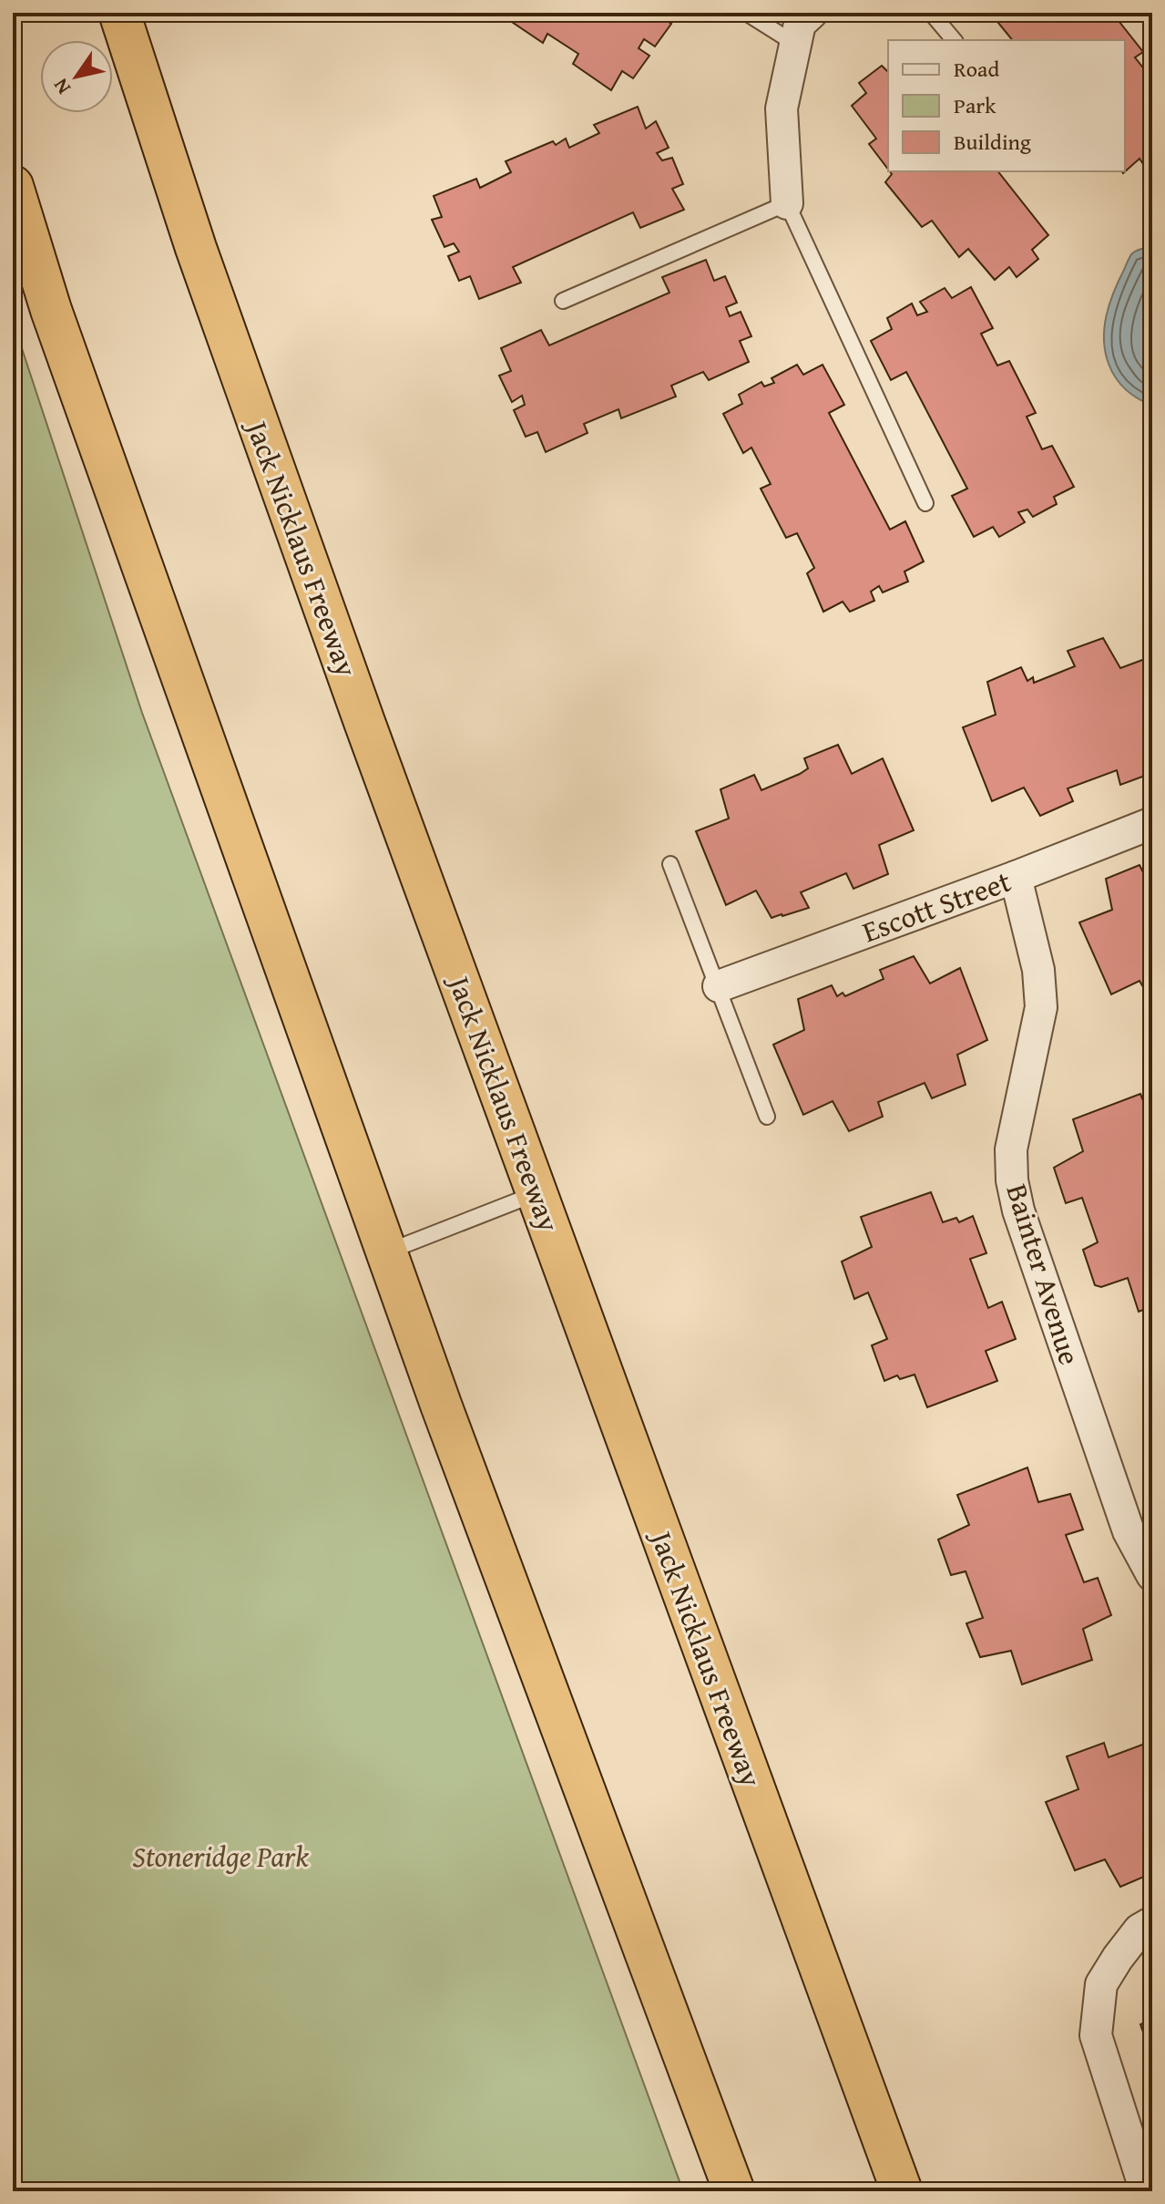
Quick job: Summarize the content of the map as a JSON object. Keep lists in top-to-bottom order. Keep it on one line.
{"streets":{"highway":["Jack Nicklaus Freeway"],"street":["Escott Street","Bainter Avenue"]},"crossings":[["Escott Street","Bainter Avenue"]],"parks":["Stoneridge Park"],"legend":["Road","Park","Building"],"north":"bottom left"}
